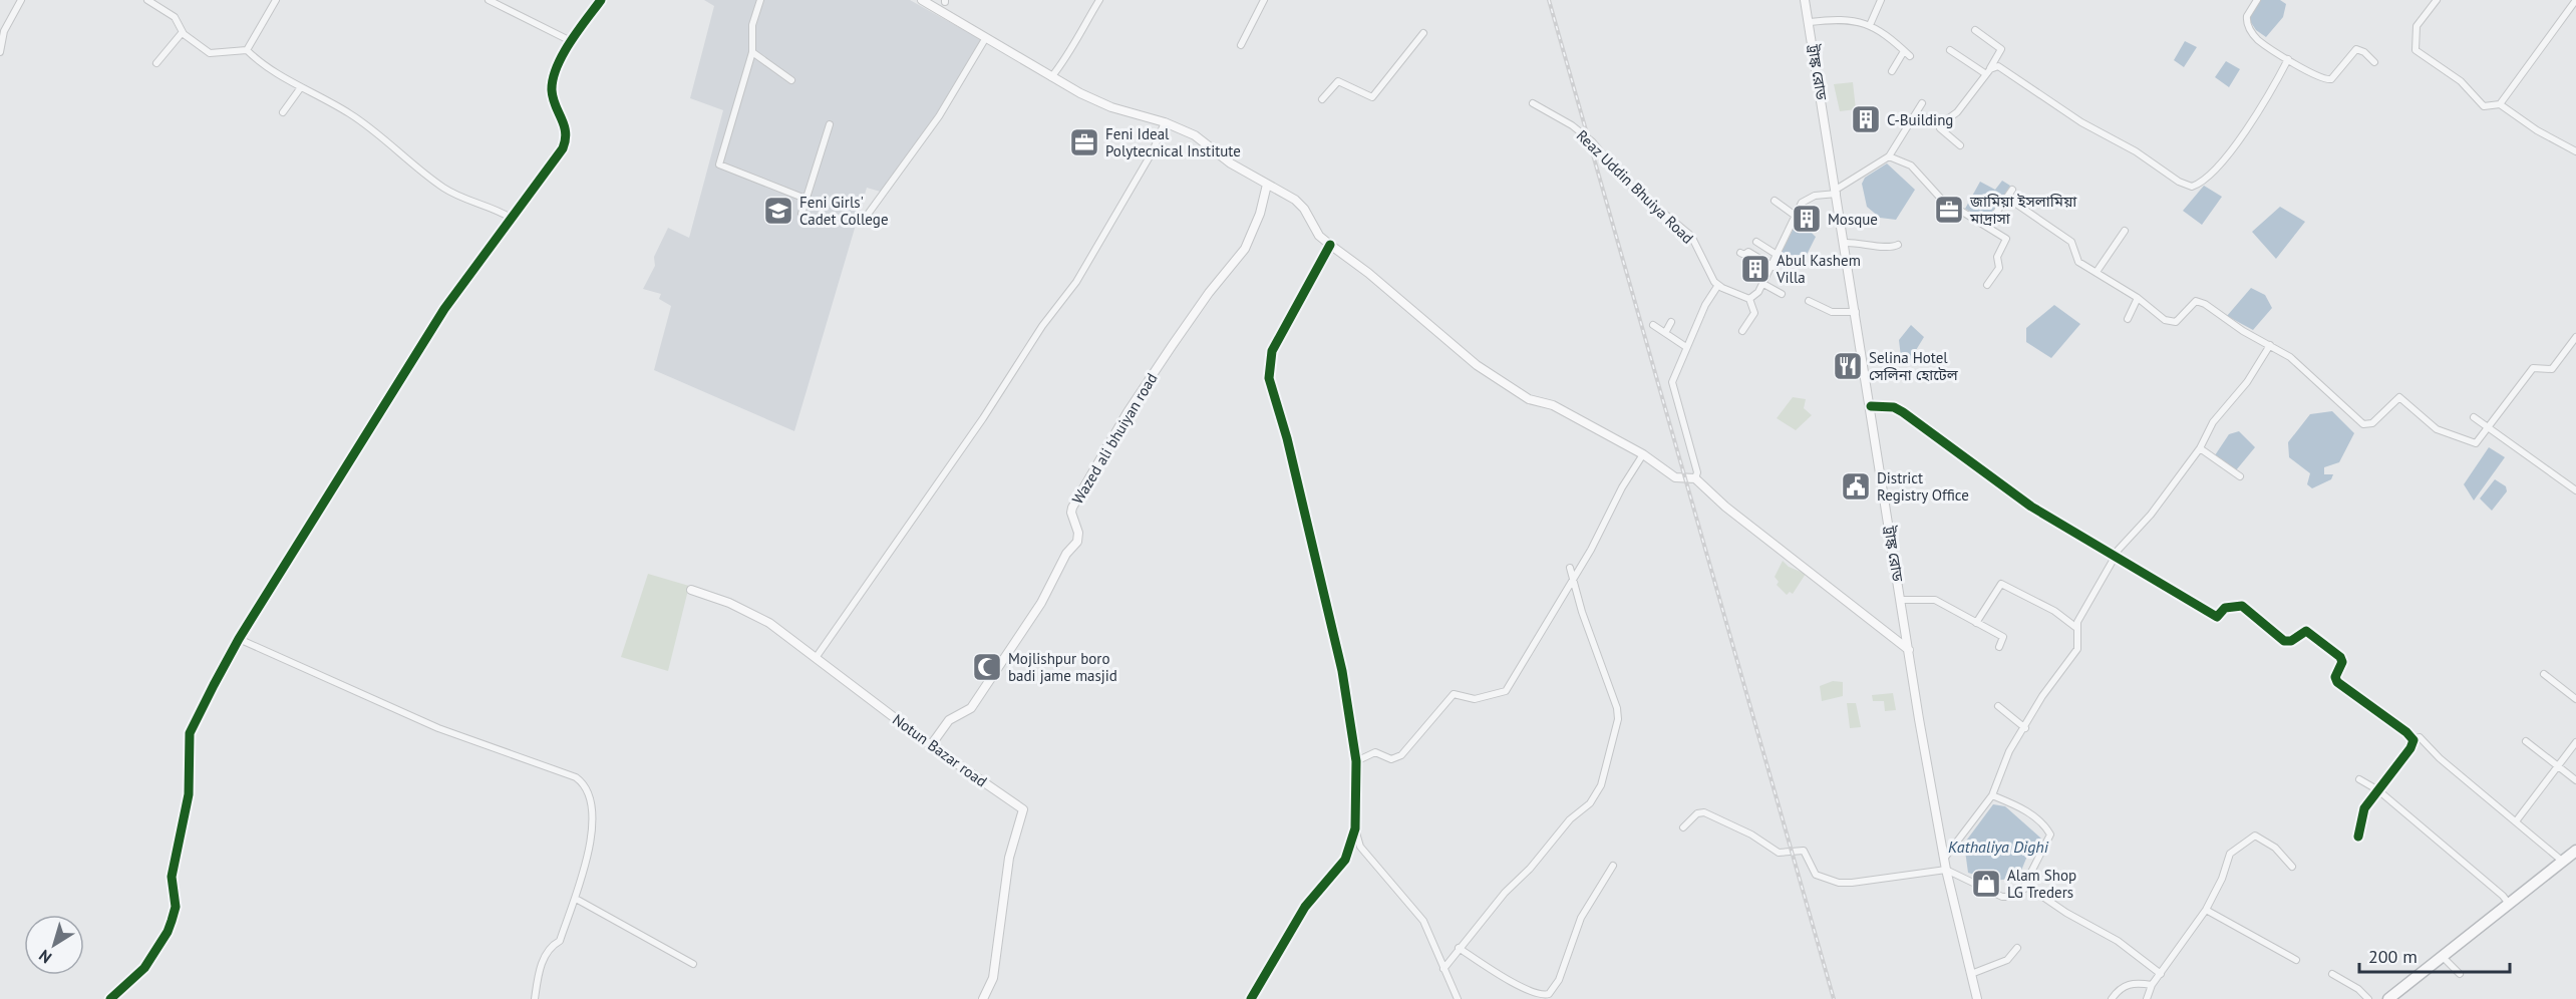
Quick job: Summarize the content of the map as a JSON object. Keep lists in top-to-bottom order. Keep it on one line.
{"streets":{"main road":["ট্রাঙ্ক রোড","Wazed ali bhuiyan road","Notun Bazar road"],"street":["Reaz Uddin Bhuiya Road"]},"crossings":[["Wazed ali bhuiyan road","Notun Bazar road"]],"water":["Kathaliya Dighi"],"places":{"building":["C-Building","Mosque","Abul Kashem Villa"],"office":["Feni Ideal Polytecnical Institute","জামিয়া ইসলামিয়া মাদ্রাসা"],"school or university":["Feni Girls' Cadet College"],"restaurant":["Selina Hotel সেলিনা হোটেল"],"public building":["District Registry Office"],"mosque":["Mojlishpur boro badi jame masjid"],"shop":["Alam Shop LG Treders"]},"scale_bar":"200 m","north":"bottom left"}
